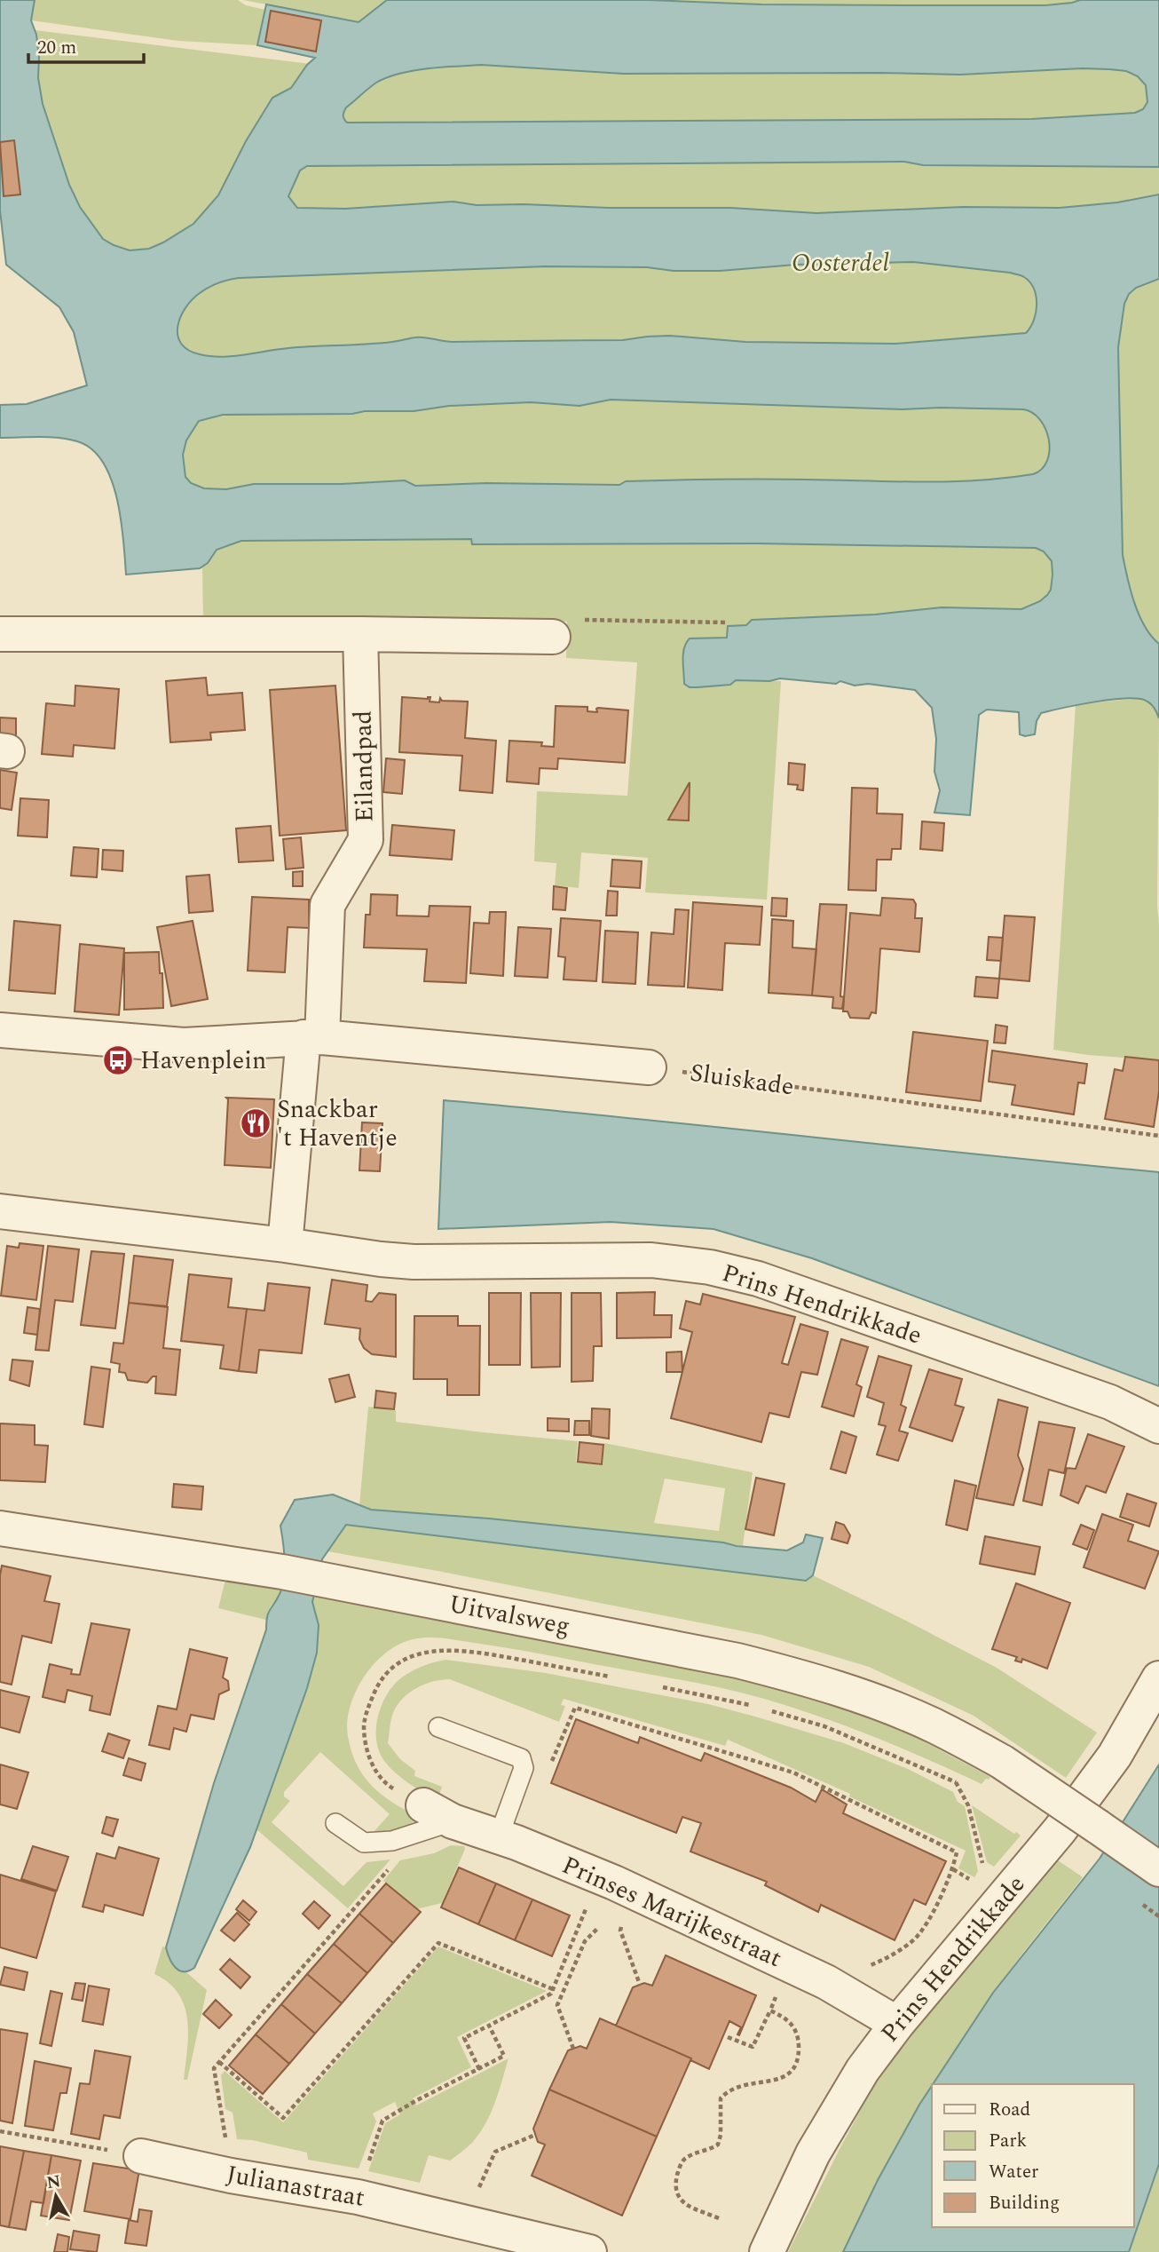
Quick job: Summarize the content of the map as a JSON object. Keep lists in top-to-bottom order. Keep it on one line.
{"streets":{"street":["Eilandpad","Prins Hendrikkade","Uitvalsweg","Prinses Marijkestraat","Julianastraat"],"path":["Sluiskade"]},"crossings":[["Prins Hendrikkade","Prinses Marijkestraat"]],"parks":["Oosterdel"],"places":{"bus stop":["Havenplein"],"restaurant":["Snackbar 't Haventje"]},"legend":["Road","Park","Water","Building"],"scale_bar":"20 m","north":"top"}
